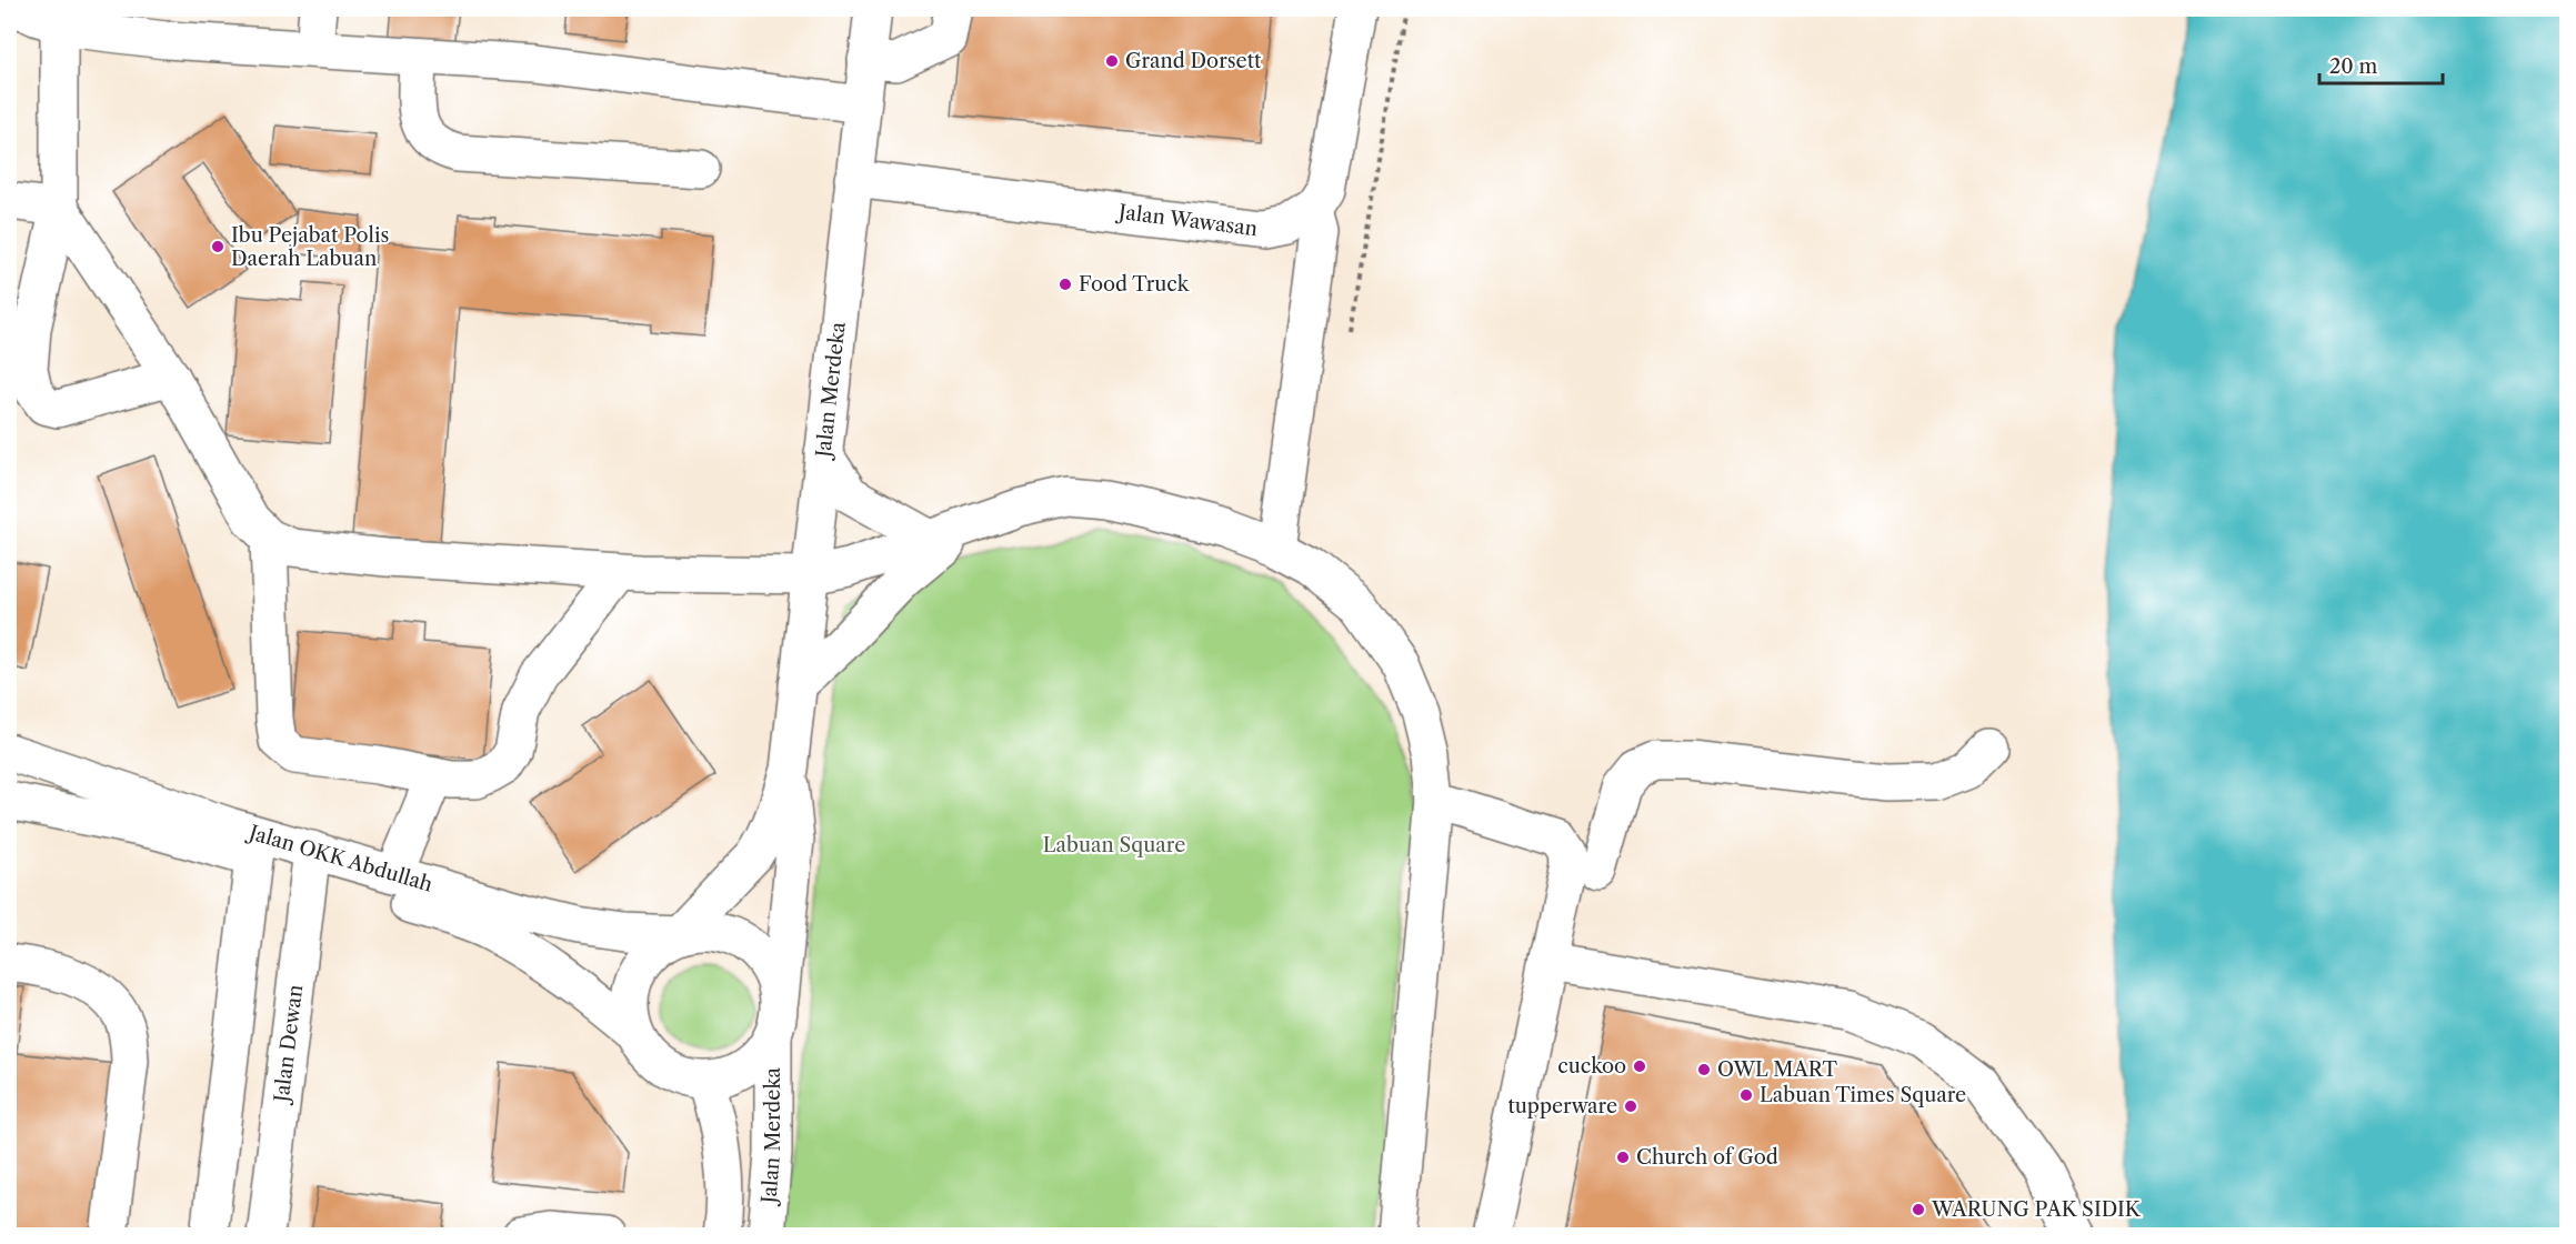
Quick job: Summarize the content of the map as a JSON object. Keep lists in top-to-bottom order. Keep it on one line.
{"streets":{"street":["Jalan Wawasan","Jalan Merdeka","Jalan OKK Abdullah","Jalan Dewan"]},"crossings":[["Jalan Wawasan","Jalan Merdeka"],["Jalan Merdeka","Jalan OKK Abdullah"],["Jalan OKK Abdullah","Jalan Dewan"]],"parks":["Labuan Square"],"places":["Grand Dorsett","Ibu Pejabat Polis Daerah Labuan","Food Truck","cuckoo","OWL MART","Labuan Times Square","tupperware","Church of God","WARUNG PAK SIDIK"],"scale_bar":"20 m"}
